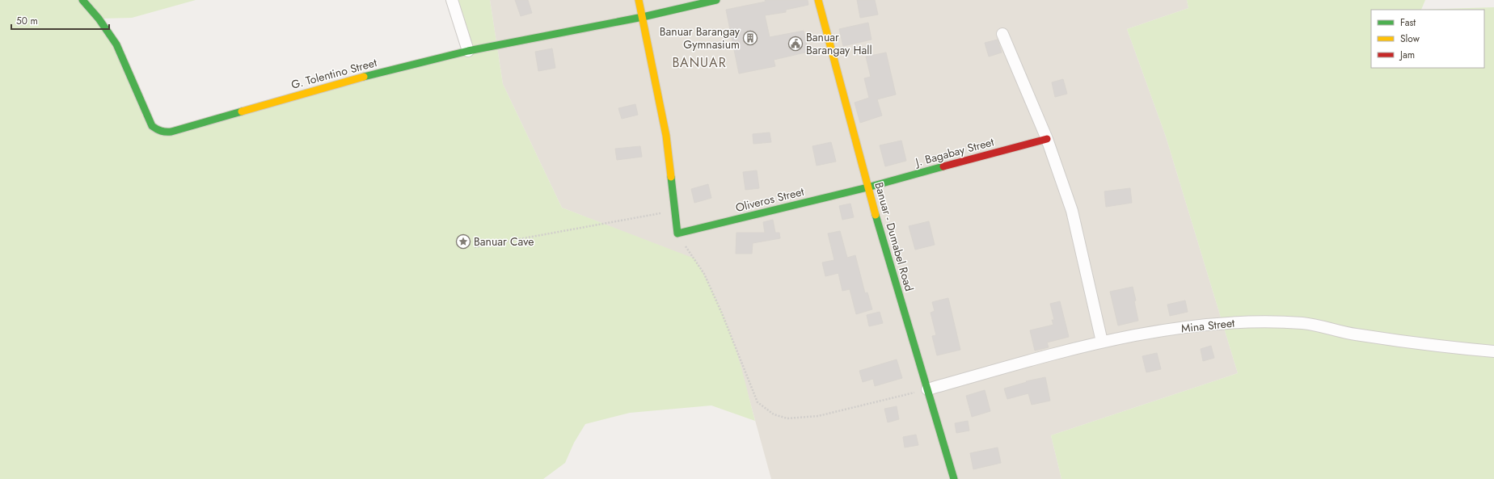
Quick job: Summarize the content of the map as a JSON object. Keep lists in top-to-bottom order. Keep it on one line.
{"streets":{"street":["G. Tolentino Street","J. Bagabay Street","Oliveros Street","Banuar - Dumabel Road","Mina Street"]},"crossings":[["J. Bagabay Street","Oliveros Street"],["J. Bagabay Street","Banuar - Dumabel Road"],["Oliveros Street","Banuar - Dumabel Road"],["Banuar - Dumabel Road","Mina Street"]],"districts":["BANUAR"],"places":{"building":["Banuar Barangay Gymnasium"],"public building":["Banuar Barangay Hall"],"place":["Banuar Cave"]},"legend":["Fast","Slow","Jam"],"scale_bar":"50 m"}
